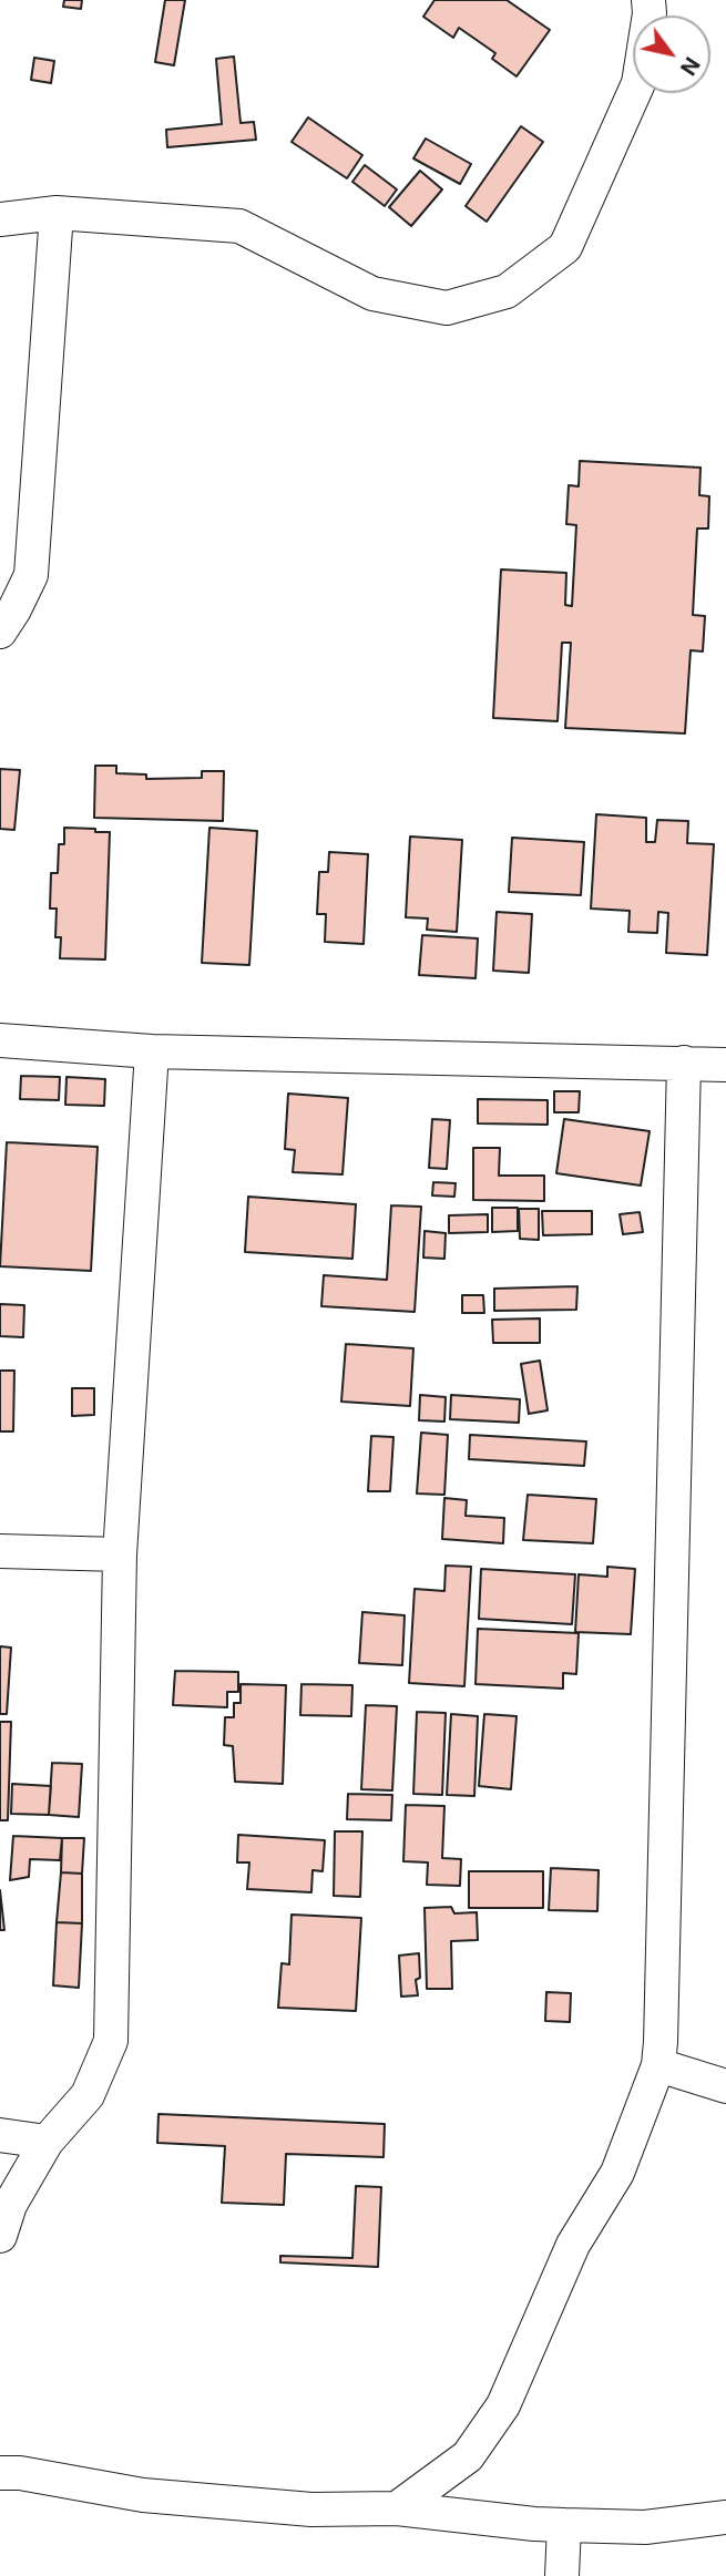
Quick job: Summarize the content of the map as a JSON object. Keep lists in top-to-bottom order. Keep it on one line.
{"north":"bottom right"}
